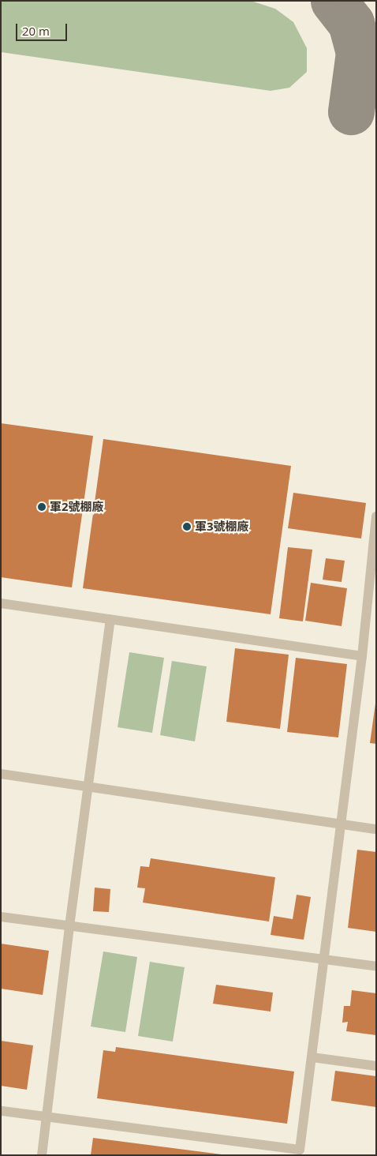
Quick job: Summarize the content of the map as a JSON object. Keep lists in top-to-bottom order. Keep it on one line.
{"places":["軍2號棚廠","軍3號棚廠"],"scale_bar":"20 m"}
